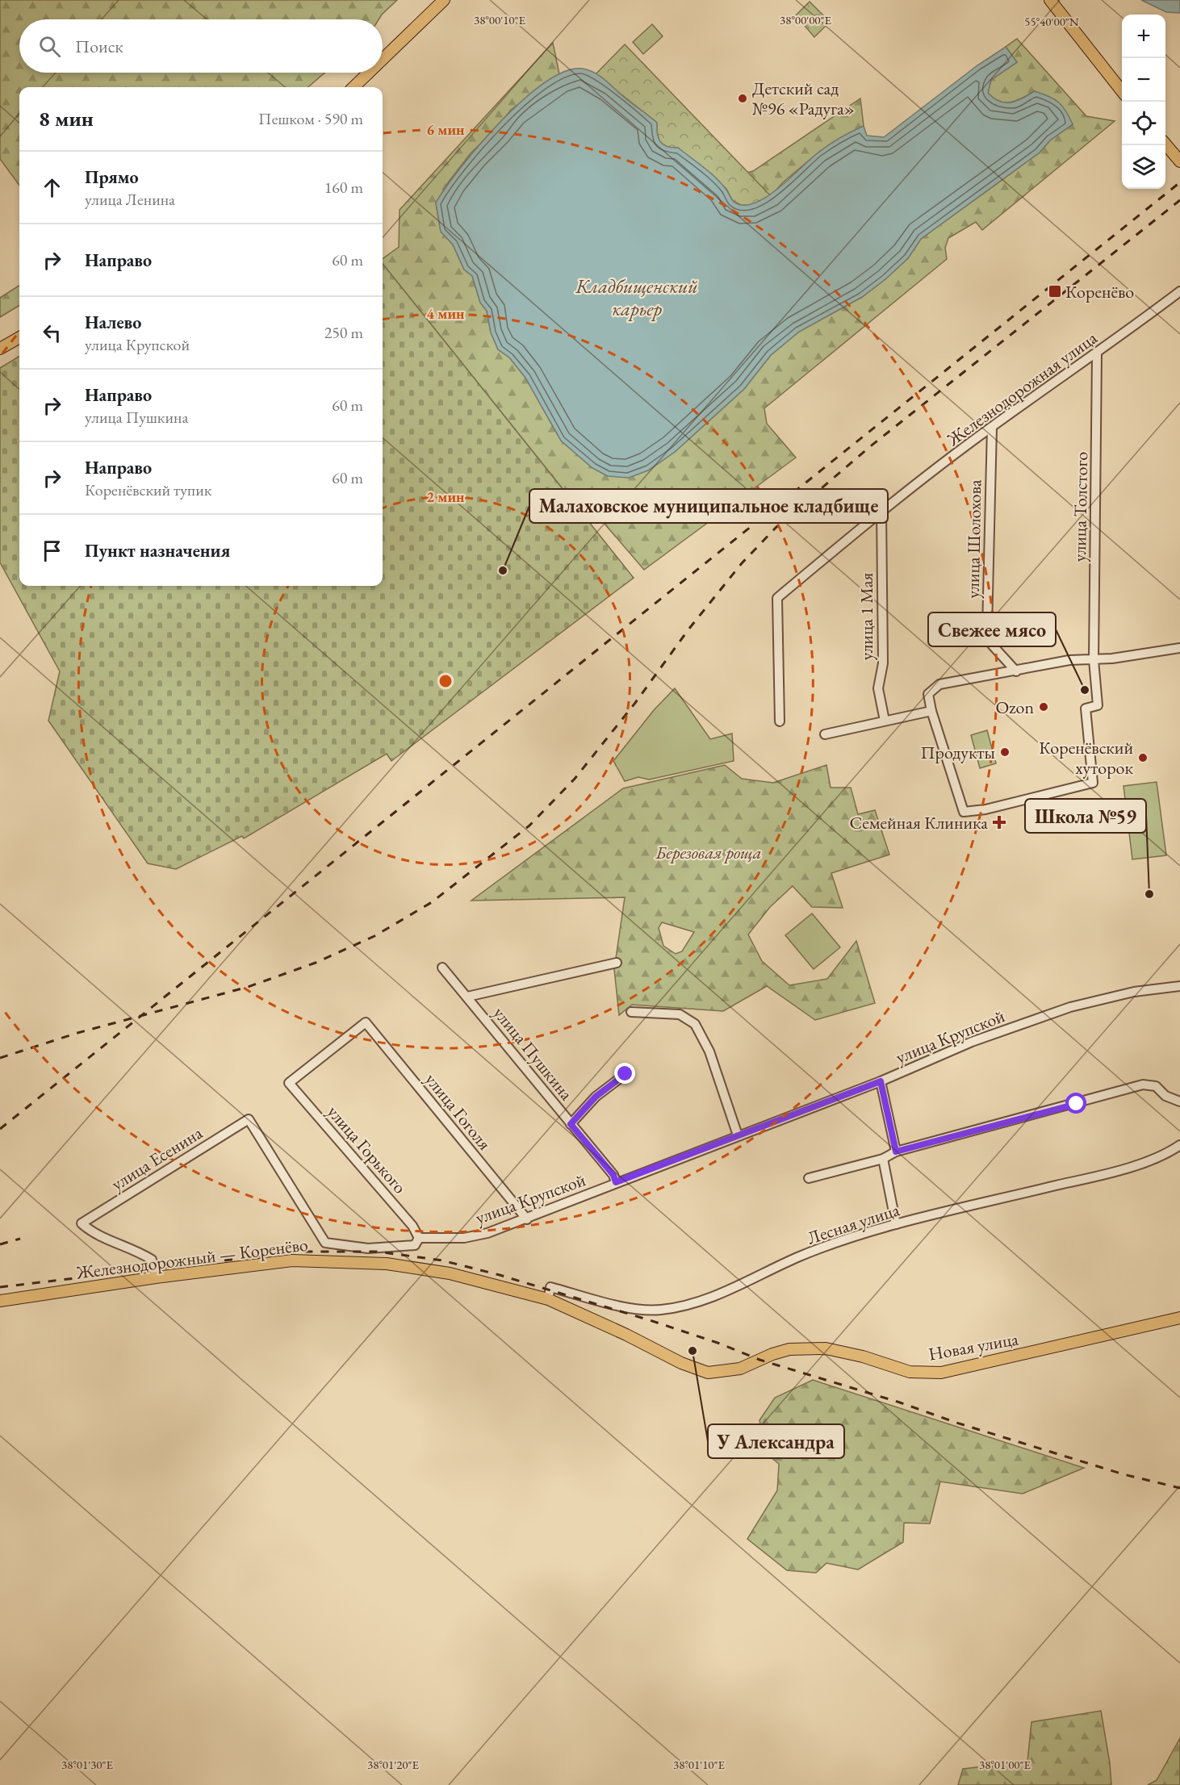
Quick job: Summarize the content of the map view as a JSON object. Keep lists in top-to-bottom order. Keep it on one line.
{"streets":{"main road":["Железнодорожный — Коренёво","Новая улица"],"street":["Железнодорожная улица","улица Толстого","улица Шолохова","улица 1 Мая","улица Крупской","улица Пушкина","улица Гоголя","улица Горького","улица Есенина","Лесная улица"]},"crossings":[["Железнодорожная улица","улица Толстого"],["Железнодорожная улица","улица Шолохова"],["Железнодорожная улица","улица 1 Мая"],["улица Крупской","улица Пушкина"],["улица Крупской","улица Гоголя"],["улица Крупской","улица Горького"],["улица Крупской","улица Есенина"],["улица Гоголя","улица Горького"],["улица Есенина","Железнодорожный — Коренёво"],["Лесная улица","Железнодорожный — Коренёво"],["Железнодорожный — Коренёво","Новая улица"]],"water":["Кладбищенский карьер"],"parks":["Березовая роща"],"places":{"other":["Детский сад №96 «Радуга»","Малаховское муниципальное кладбище","Свежее мясо","Ozon","Продукты","Коренёвский хуторок","Школа №59","У Александра"],"transit":["Коренёво"],"health":["Семейная Клиника"]},"page":{"map_buttons":["+","−"],"search":"Поиск","heading":["8 мин","Пешком · 590 m"],"list":[["Прямо","улица Ленина","160 m"],["Направо","60 m"],["Налево","улица Крупской","250 m"],["Направо","улица Пушкина","60 m"],["Направо","Коренёвский тупик","60 m"],"Пункт назначения"]},"coordinates":["38°00'10\"E","38°00'00\"E","55°40'00\"N","38°01'30\"E","38°01'20\"E","38°01'10\"E","38°01'00\"E"],"rings":["6 мин","4 мин","2 мин"]}
